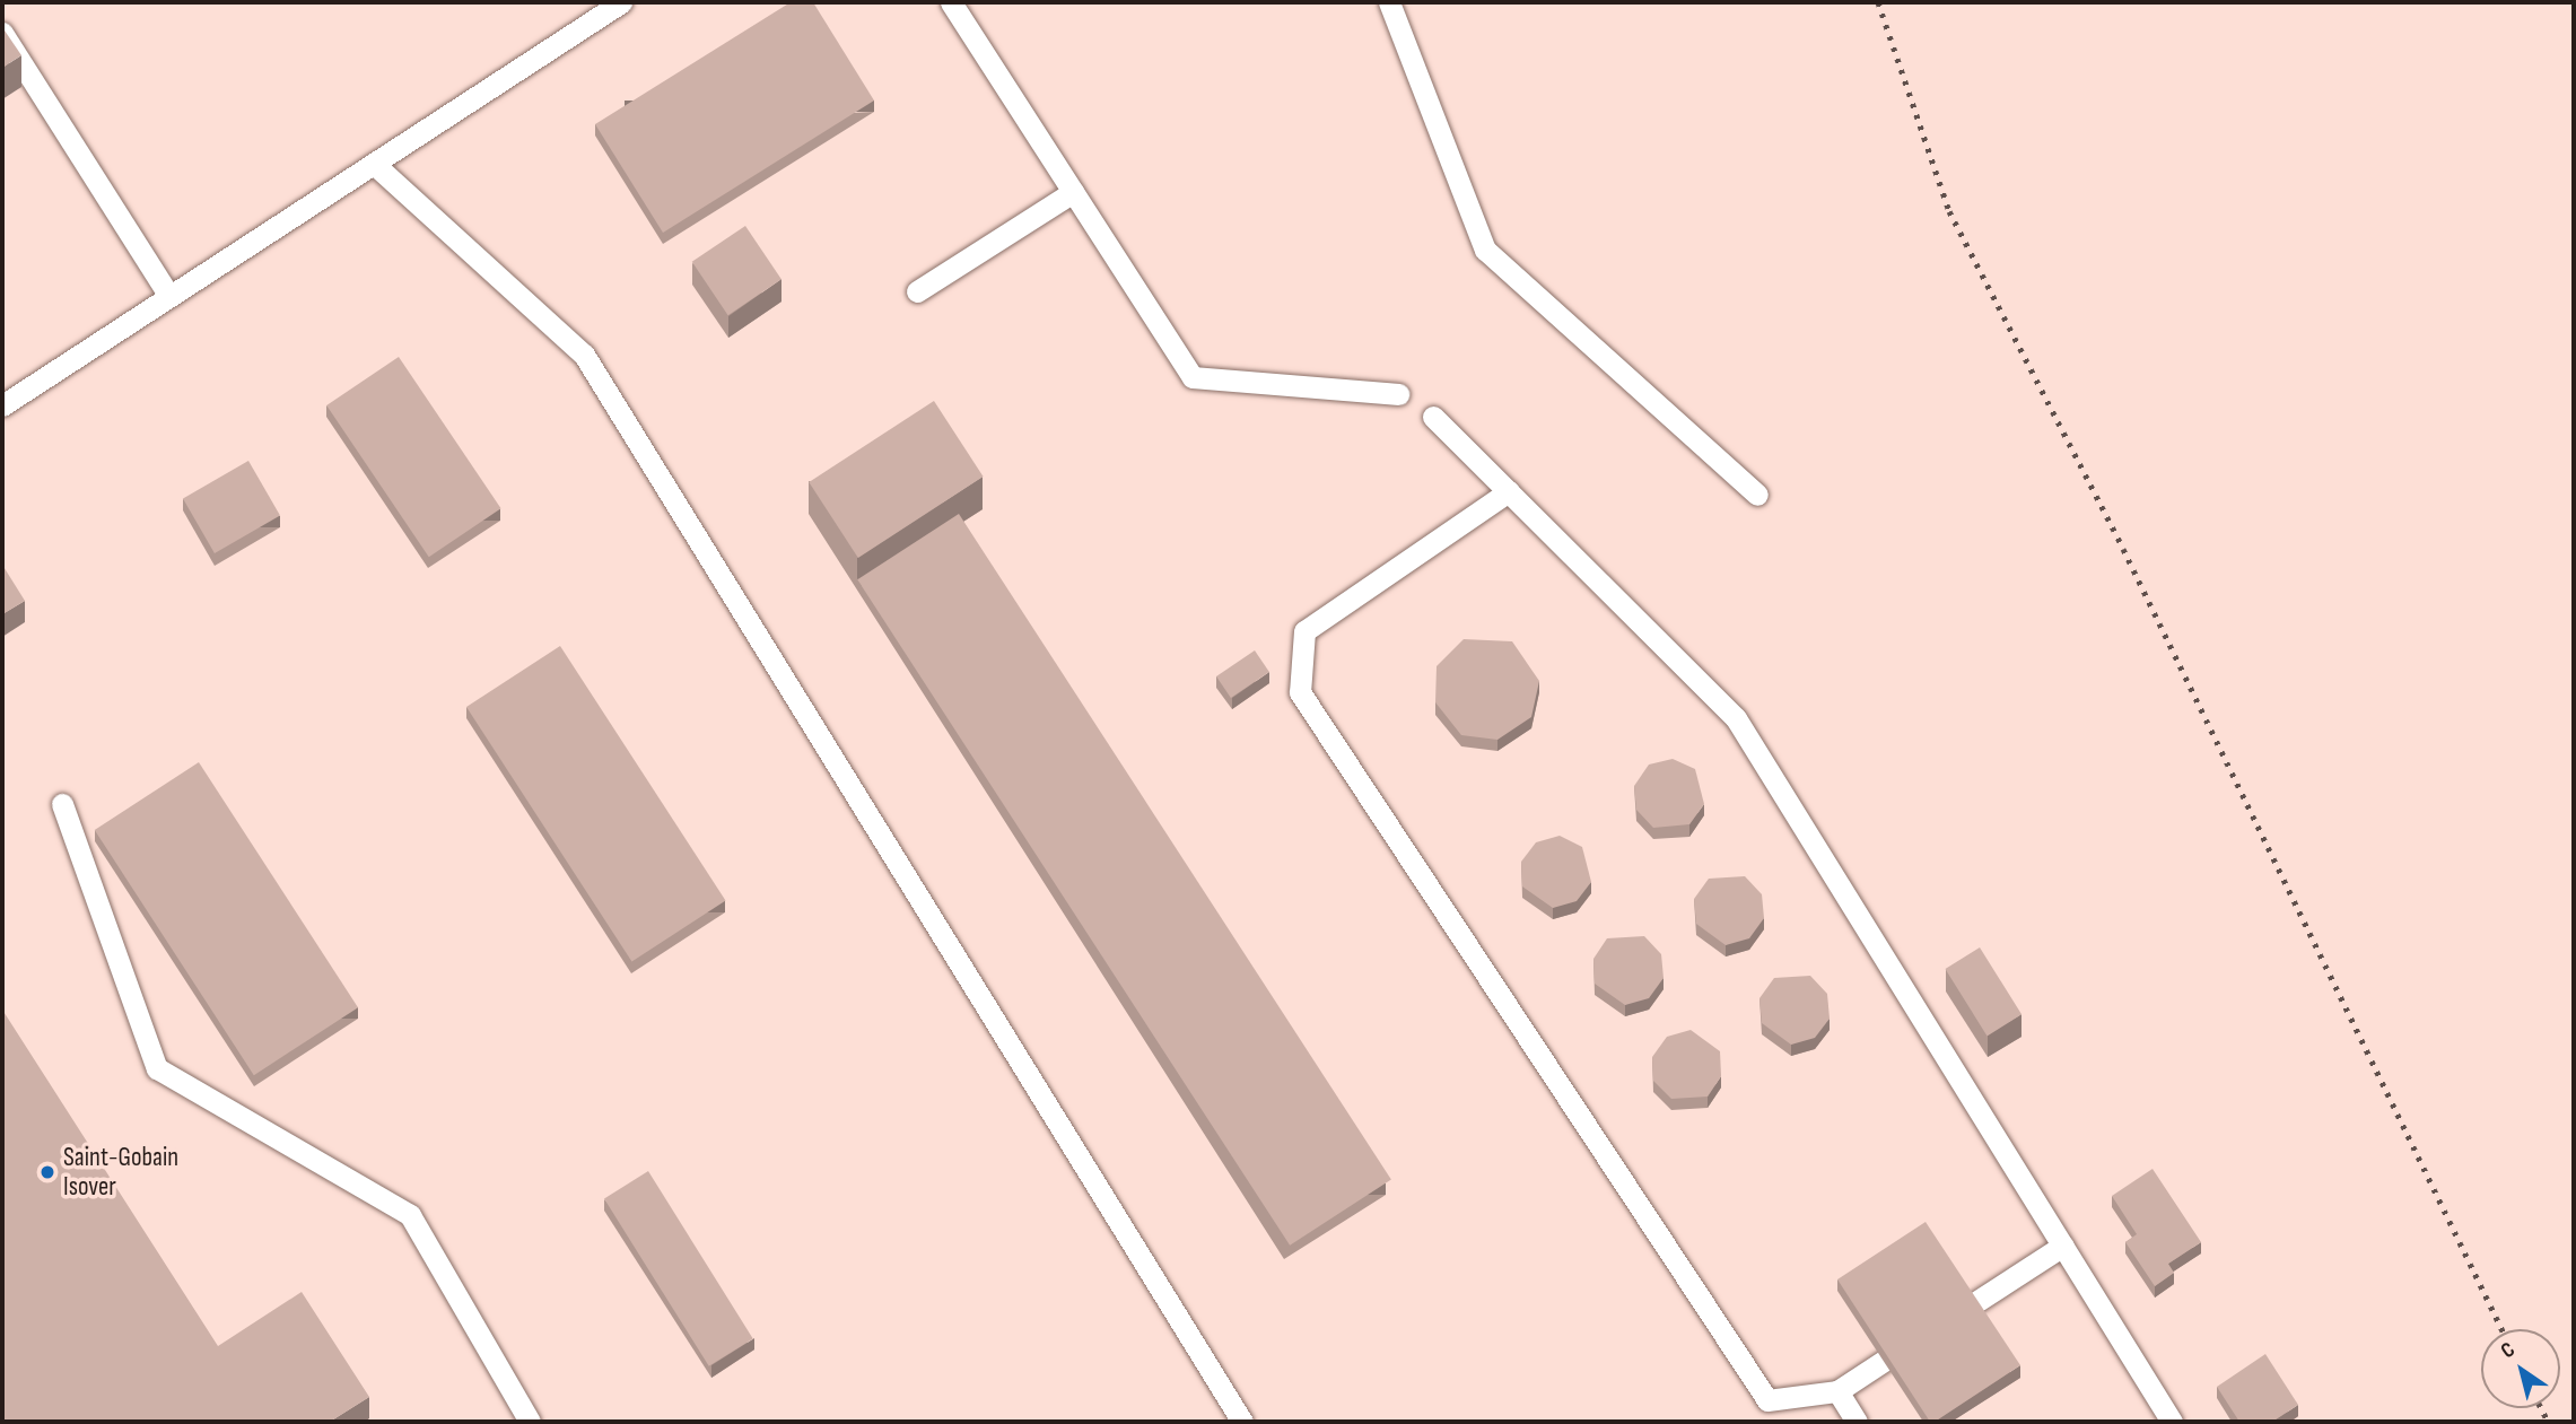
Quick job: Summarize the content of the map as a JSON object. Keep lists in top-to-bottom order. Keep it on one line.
{"places":["Saint-Gobain Isover"],"north":"top left"}
